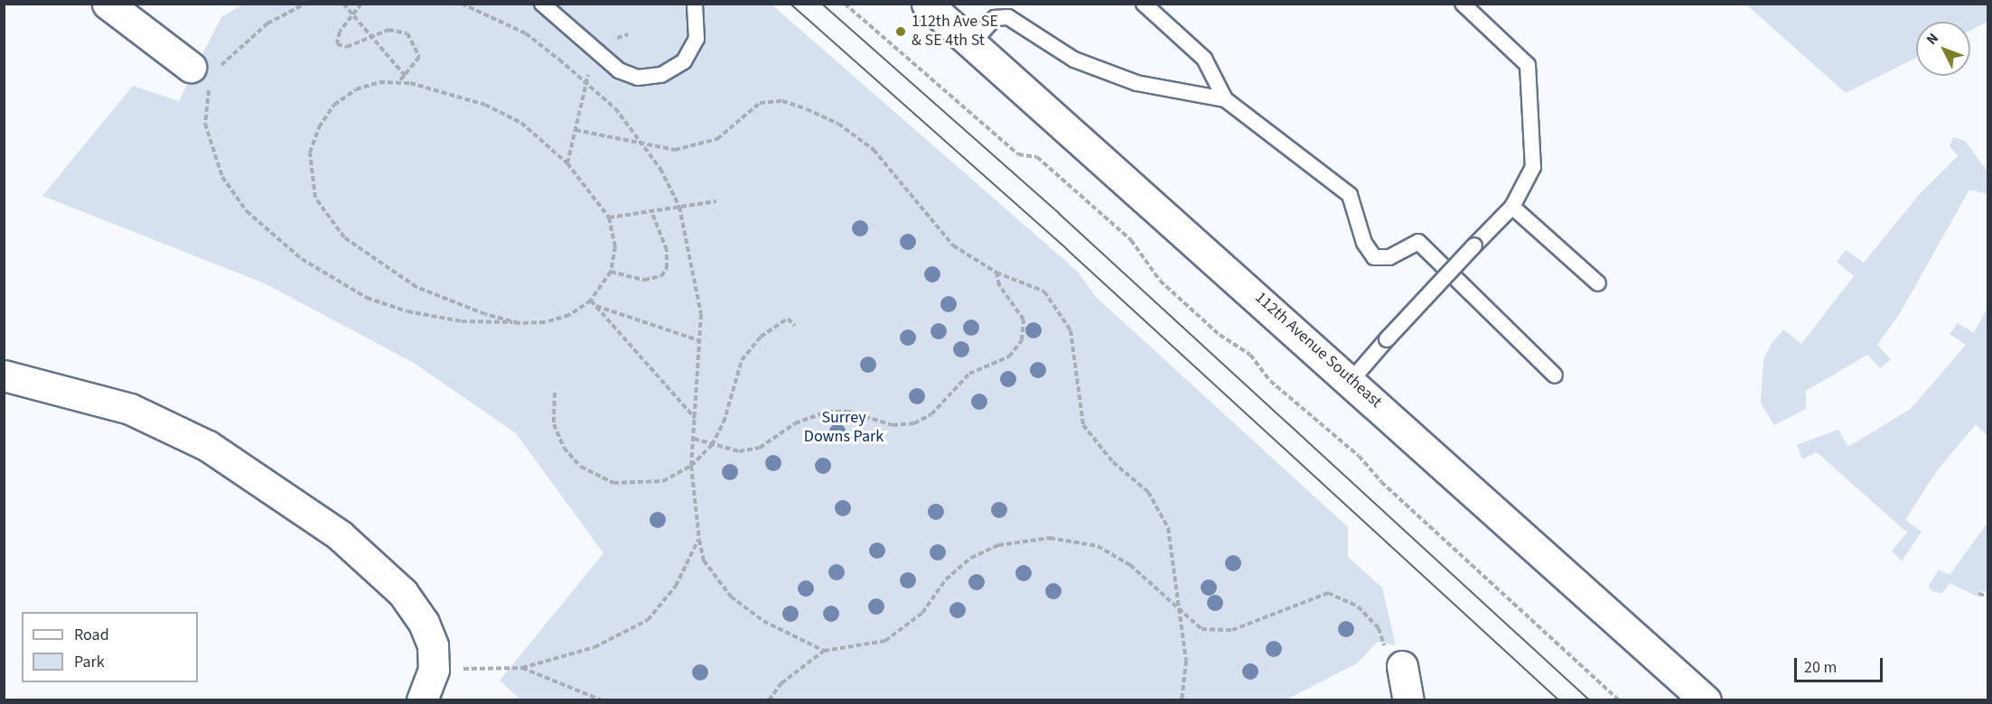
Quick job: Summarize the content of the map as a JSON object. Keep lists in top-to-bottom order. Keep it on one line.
{"streets":{"main road":["112th Avenue Southeast"]},"parks":["Surrey Downs Park"],"places":["112th Ave SE & SE 4th St"],"legend":["Road","Park"],"scale_bar":"20 m","north":"top left"}
